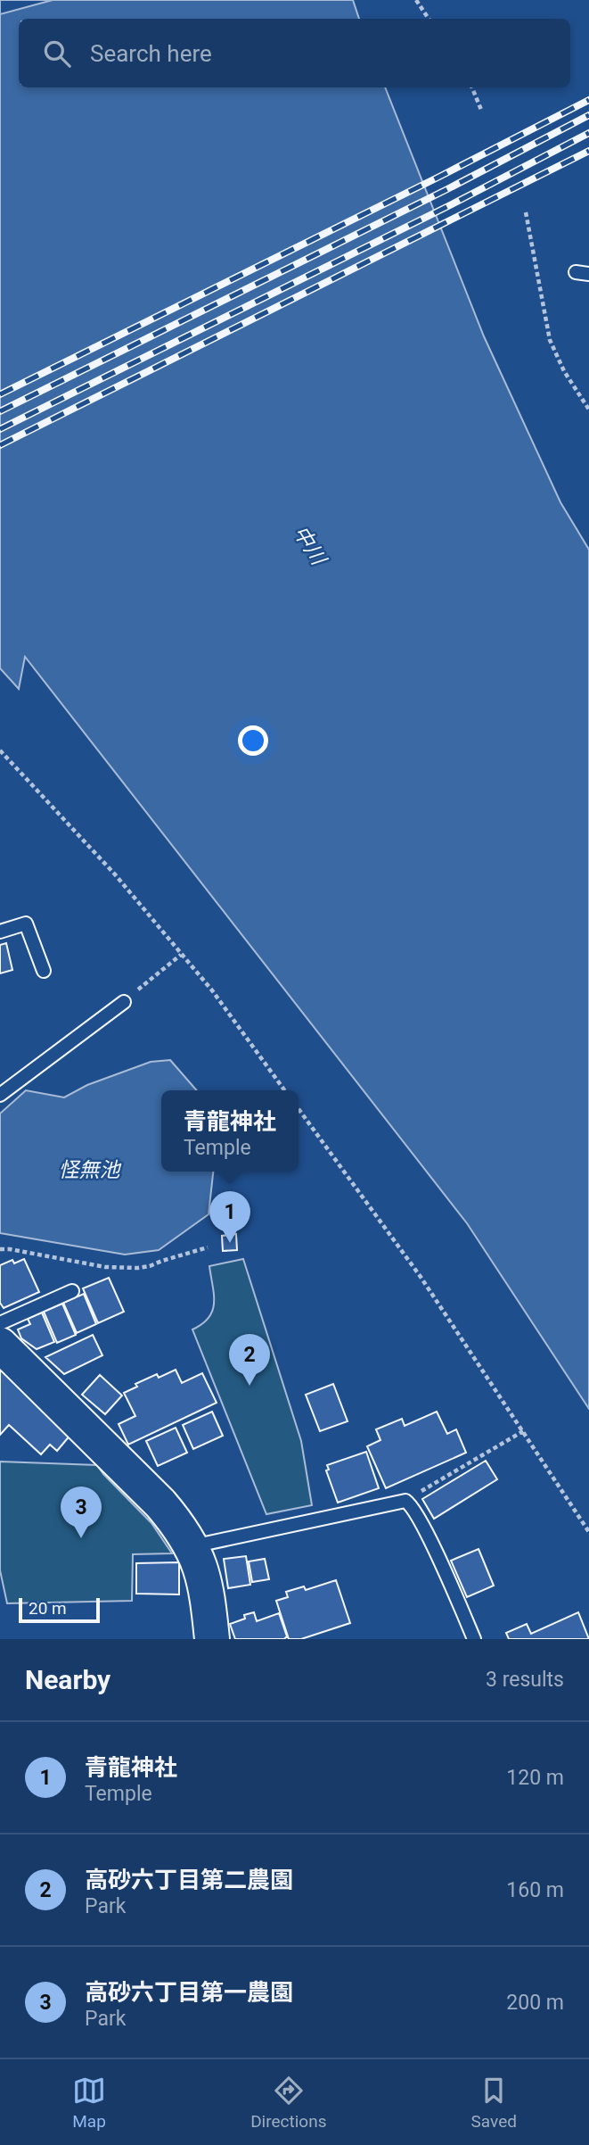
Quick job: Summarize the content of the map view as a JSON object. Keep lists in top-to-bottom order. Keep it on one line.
{"water":["中川","怪無池"],"scale_bar":"20 m","page":{"search":"Search here","popup":["青龍神社","Temple"],"pins":["1","2","3"],"scale":"20 m","heading":["Nearby","3 results"],"list":[{"mark":"1","name":"青龍神社","note":"Temple","value":"120 m"},{"mark":"2","name":"高砂六丁目第二農園","note":"Park","value":"160 m"},{"mark":"3","name":"高砂六丁目第一農園","note":"Park","value":"200 m"}],"nav":["Map","Directions","Saved"]}}
